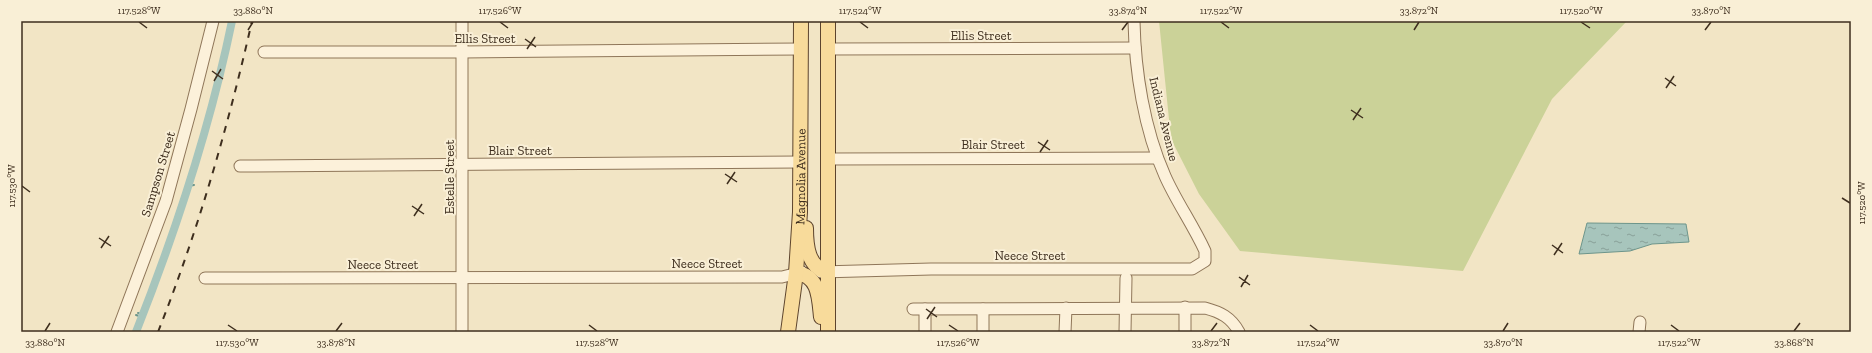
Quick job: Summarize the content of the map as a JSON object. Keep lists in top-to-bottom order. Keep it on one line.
{"streets":{"main road":["Magnolia Avenue"],"street":["Ellis Street","Indiana Avenue","Blair Street","Sampson Street","Estelle Street","Neece Street"]},"crossings":[["Ellis Street","Indiana Avenue"],["Ellis Street","Estelle Street"],["Ellis Street","Magnolia Avenue"],["Indiana Avenue","Blair Street"],["Indiana Avenue","Neece Street"],["Blair Street","Estelle Street"],["Blair Street","Magnolia Avenue"],["Estelle Street","Neece Street"],["Magnolia Avenue","Neece Street"]],"coordinates":["117.528°W","33.880°N","117.526°W","117.524°W","33.874°N","117.522°W","33.872°N","117.520°W","33.870°N","117.530°W","33.878°N","33.868°N"]}
